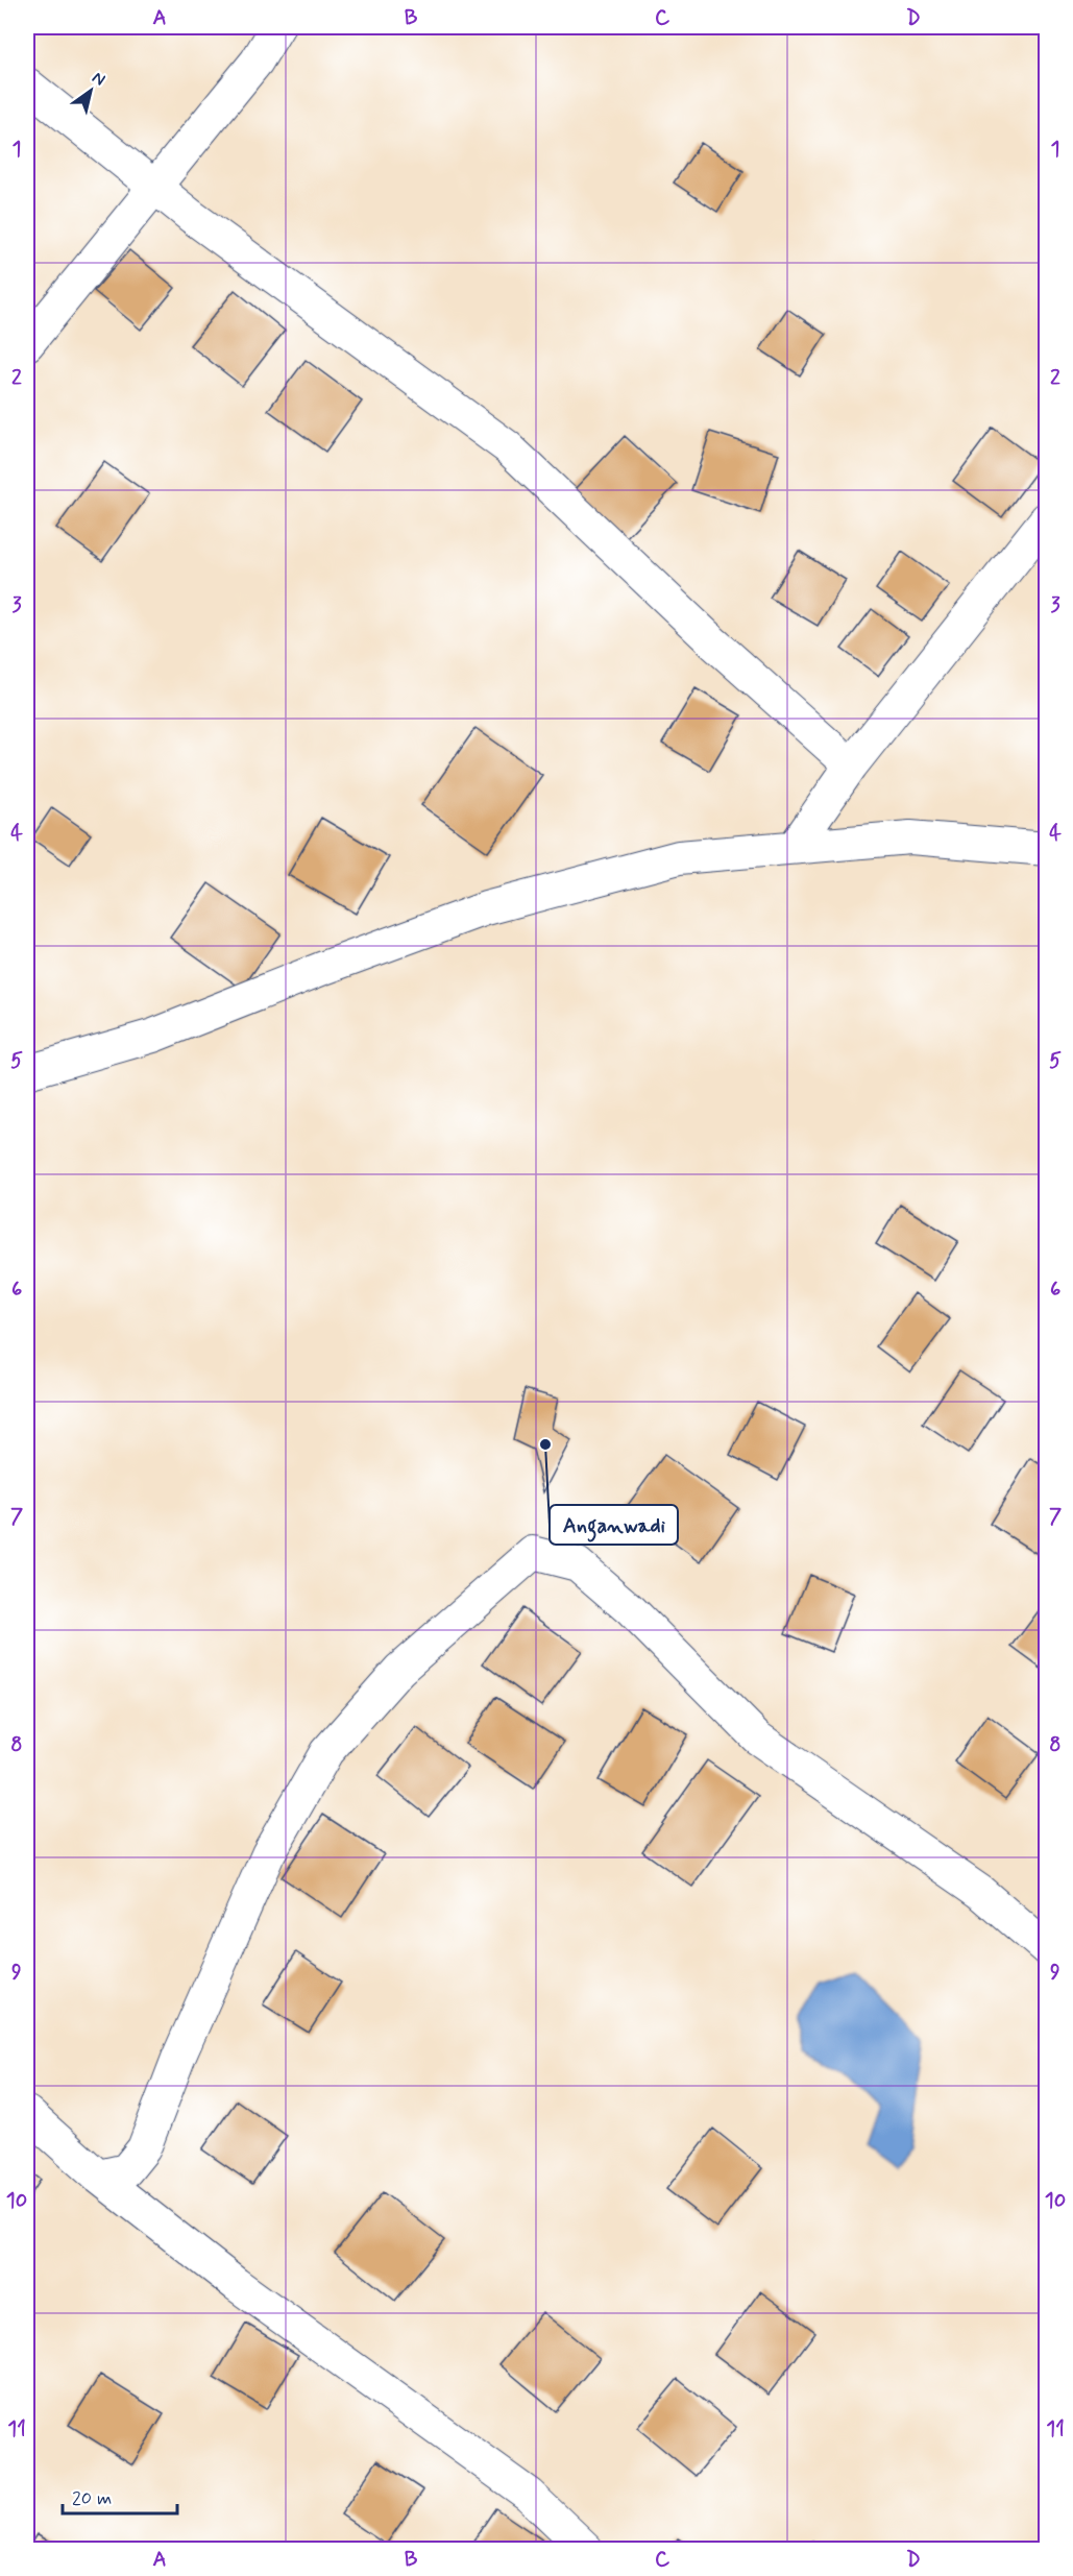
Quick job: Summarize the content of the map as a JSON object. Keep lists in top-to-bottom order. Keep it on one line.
{"places":["Anganwadi"],"scale_bar":"20 m","north":"top right","grid":{"columns":["A","B","C","D"],"rows":["1","2","3","4","5","6","7","8","9","10","11"]}}
